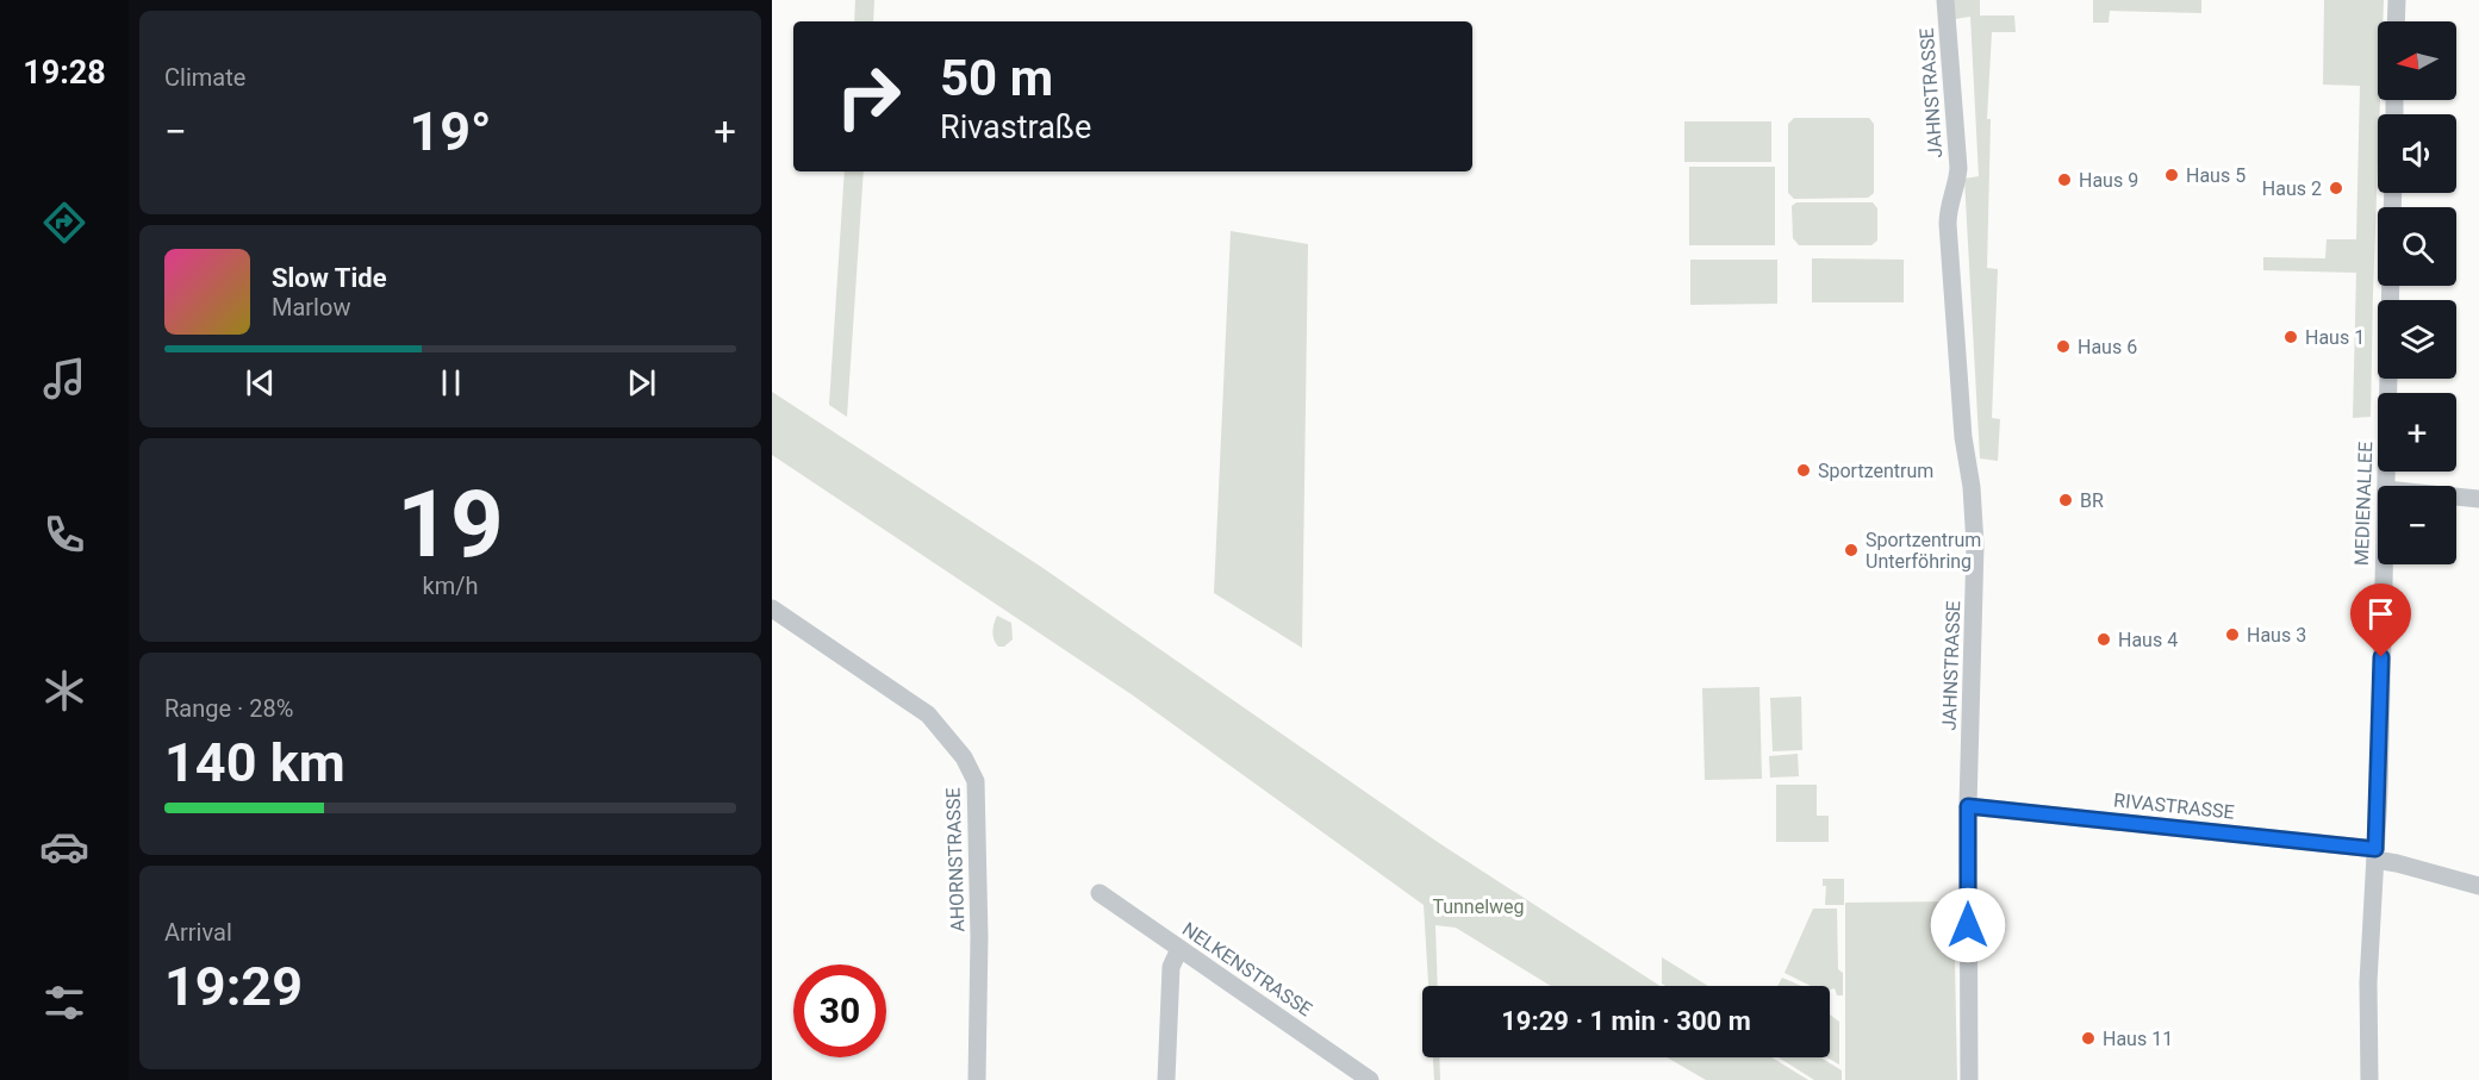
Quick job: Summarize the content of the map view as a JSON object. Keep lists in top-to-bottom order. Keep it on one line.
{"streets":{"street":["JAHNSTRASSE","MEDIENALLEE","RIVASTRASSE","AHORNSTRASSE","NELKENSTRASSE"]},"crossings":[["JAHNSTRASSE","RIVASTRASSE"],["MEDIENALLEE","RIVASTRASSE"]],"parks":["Tunnelweg"],"places":["Haus 5","Haus 9","Haus 2","Haus 1","Haus 6","Sportzentrum","BR","Sportzentrum Unterföhring","Haus 3","Haus 4","Haus 11"],"north":"left","page":{"tabs":"19:28","tile":["Climate",["19","km/h"],["Range · 28%","140 km"],["Arrival","19:29"]],"map_buttons":["+","−"],"turn":["50 m","Rivastraße"],"heat":["−","19°","+"],"song":["Slow Tide","Marlow"],"limit":"30","trip":"19:29 · 1 min · 300 m"}}
